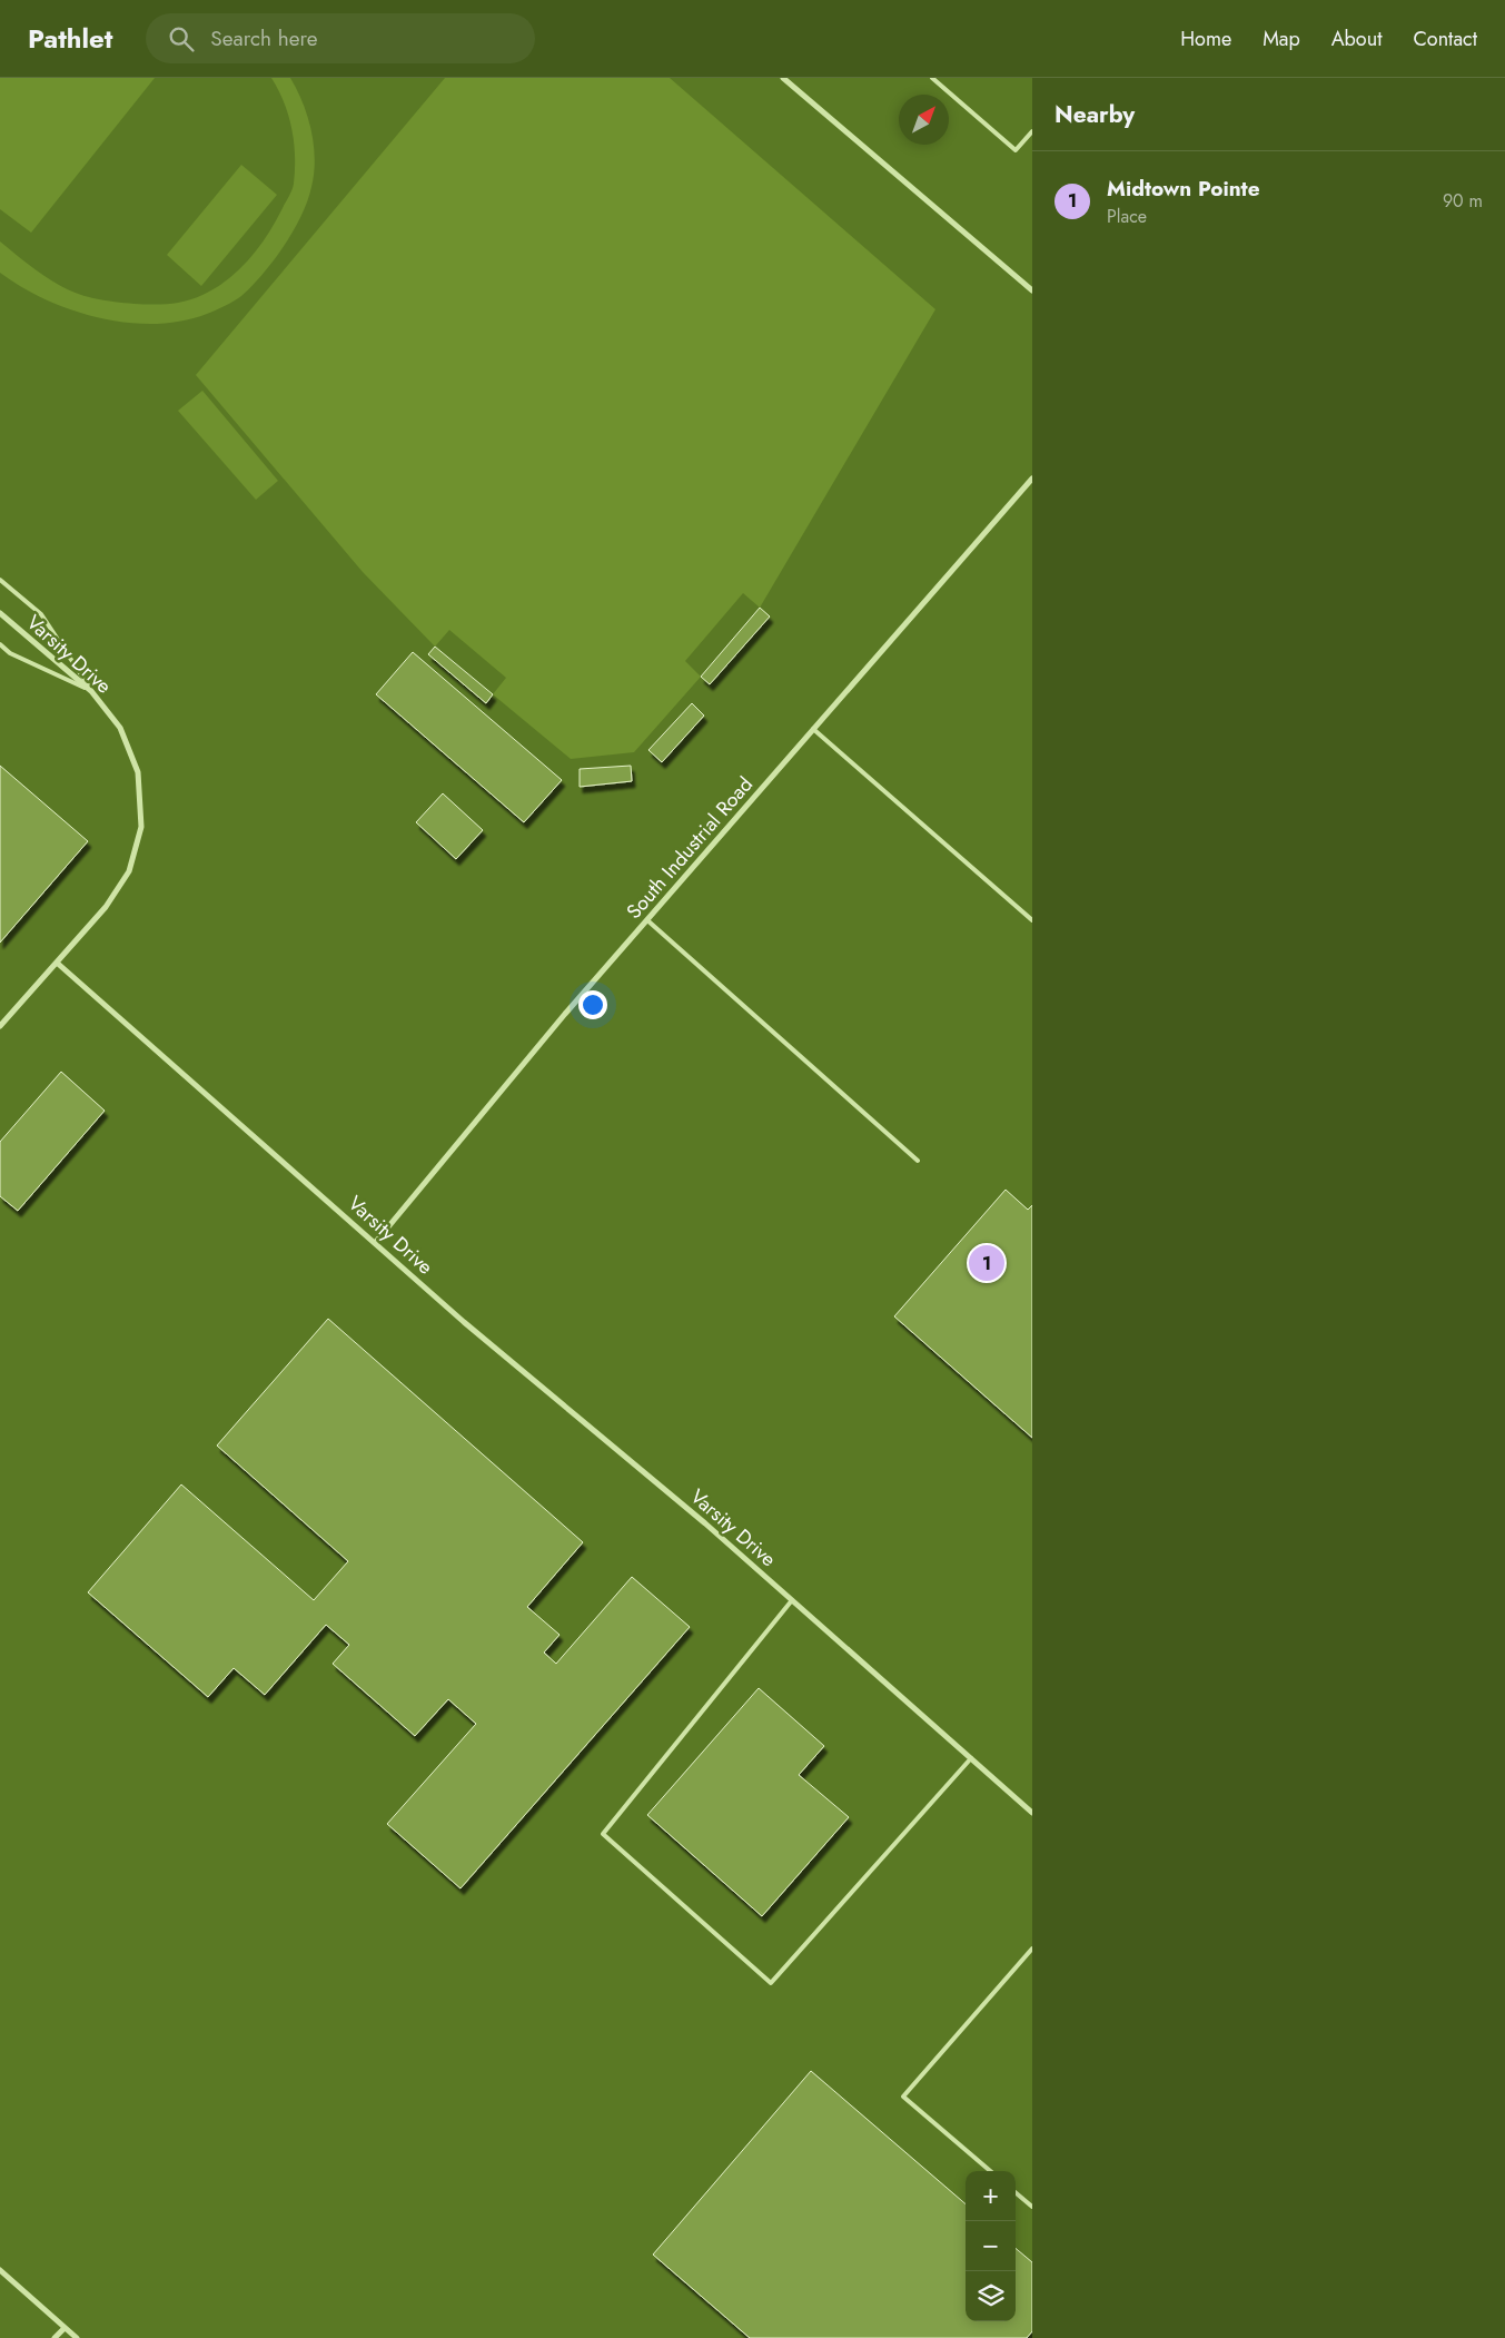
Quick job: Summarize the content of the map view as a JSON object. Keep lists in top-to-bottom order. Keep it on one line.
{"streets":{"street":["Varsity Drive","South Industrial Road"]},"crossings":[["Varsity Drive","South Industrial Road"]],"north":"top right","page":{"header":"Pathlet","search":"Search here","nav":["Home","Map","About","Contact"],"heading":"Nearby","list":[{"mark":"1","name":"Midtown Pointe","note":"Place","value":"90 m"}],"pins":"1","map_buttons":["+","−"]}}
